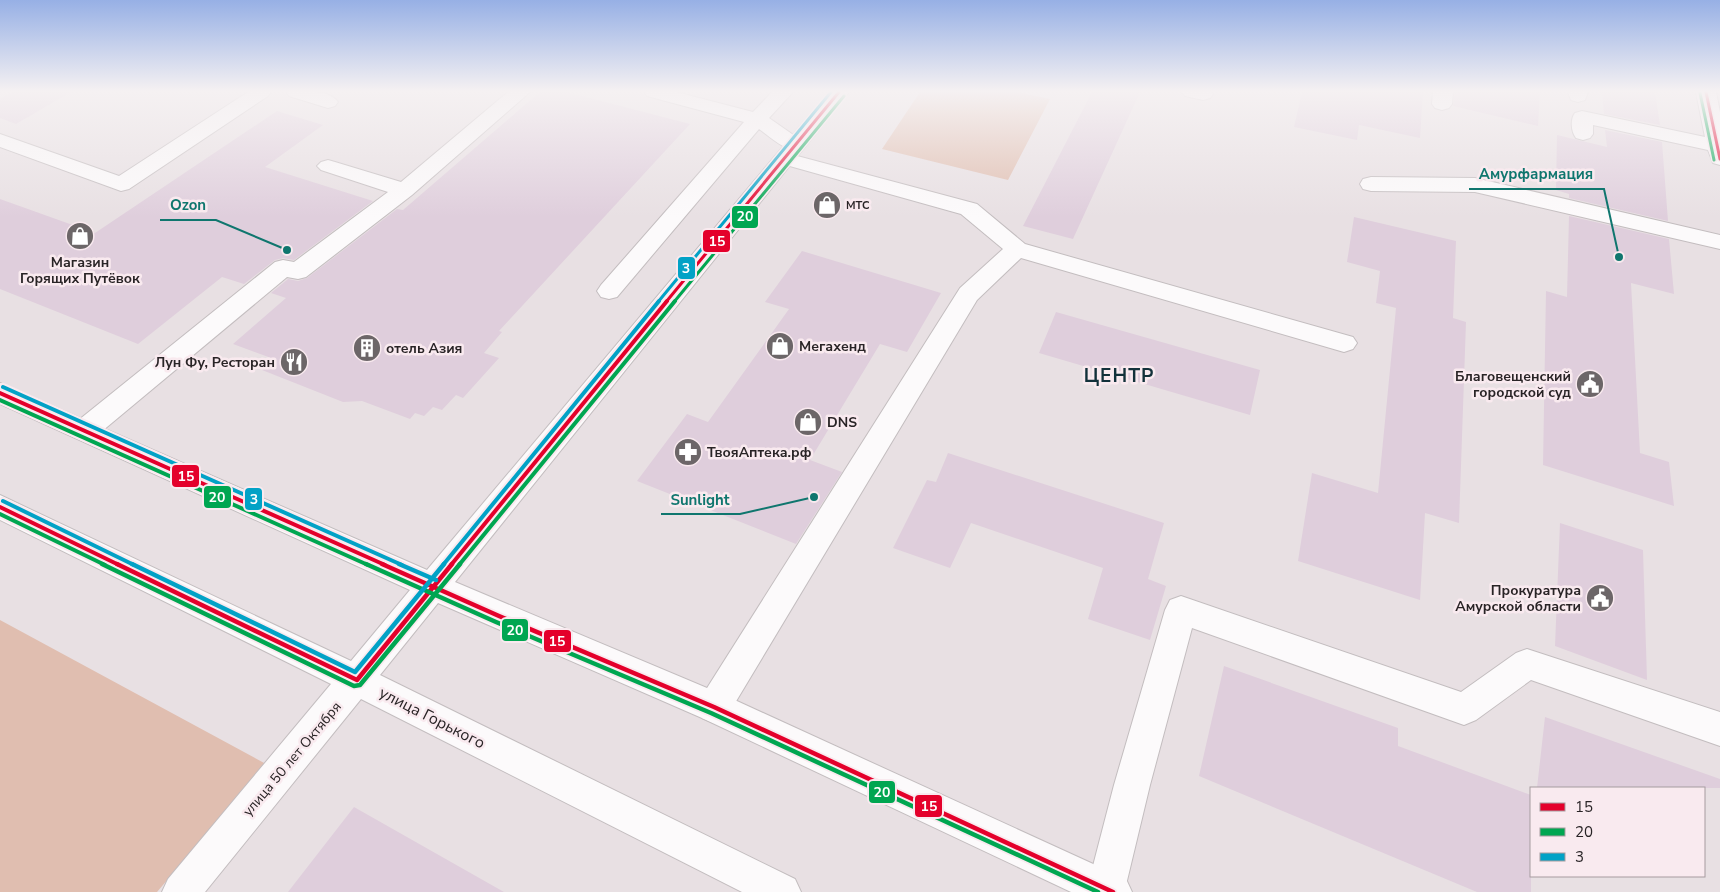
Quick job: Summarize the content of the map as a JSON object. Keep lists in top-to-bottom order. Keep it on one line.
{"streets":{"main road":["улица Горького","улица 50 лет Октября"]},"crossings":[["улица Горького","улица 50 лет Октября"]],"districts":["ЦЕНТР"],"places":{"shop":["МТС","Магазин Горящих Путёвок","Мегахенд","DNS"],"other":["Ozon","Амурфармация","Sunlight"],"building":["отель Азия"],"restaurant":["Лун Фу, Ресторан"],"public building":["Благовещенский городской суд","Прокуратура Амурской области"],"pharmacy":["ТвояАптека.рф"]},"lines":["transit line 15","transit line 20","transit line 3"],"legend":["15","20","3"]}
